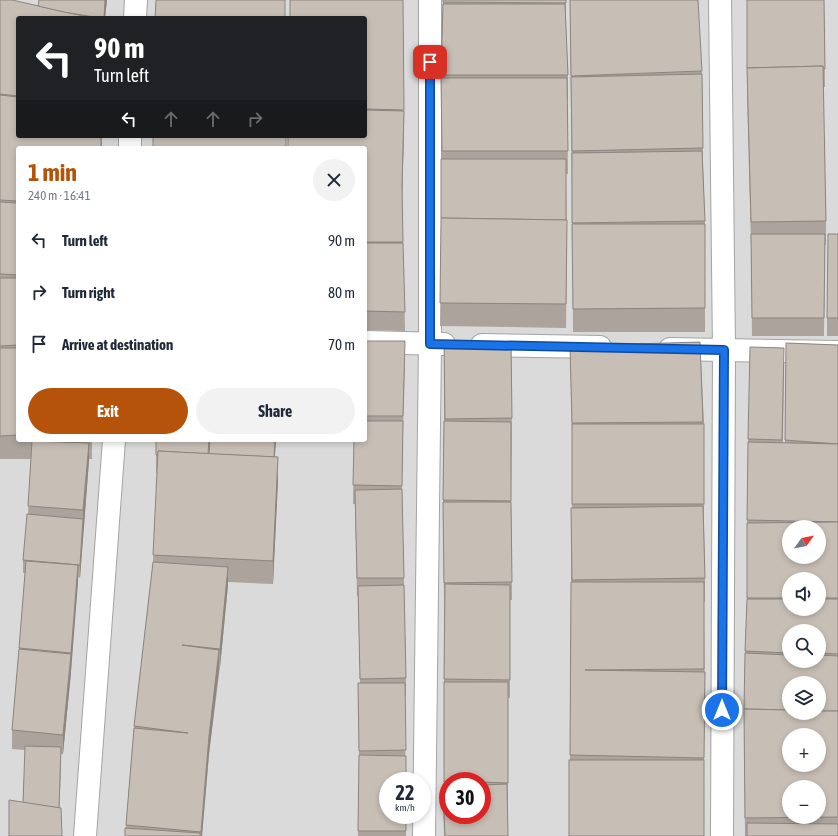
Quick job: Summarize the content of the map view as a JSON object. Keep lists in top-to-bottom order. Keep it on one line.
{"north":"top right","page":{"turn":["90 m","Turn left"],"heading":["1 min","240 m · 16:41"],"list":[{"name":"Turn left","value":"90 m"},{"name":"Turn right","value":"80 m"},{"name":"Arrive at destination","value":"70 m"}],"buttons":["Exit","Share"],"map_buttons":["+","−"],"speed":"22 km/h","limit":"30"}}
